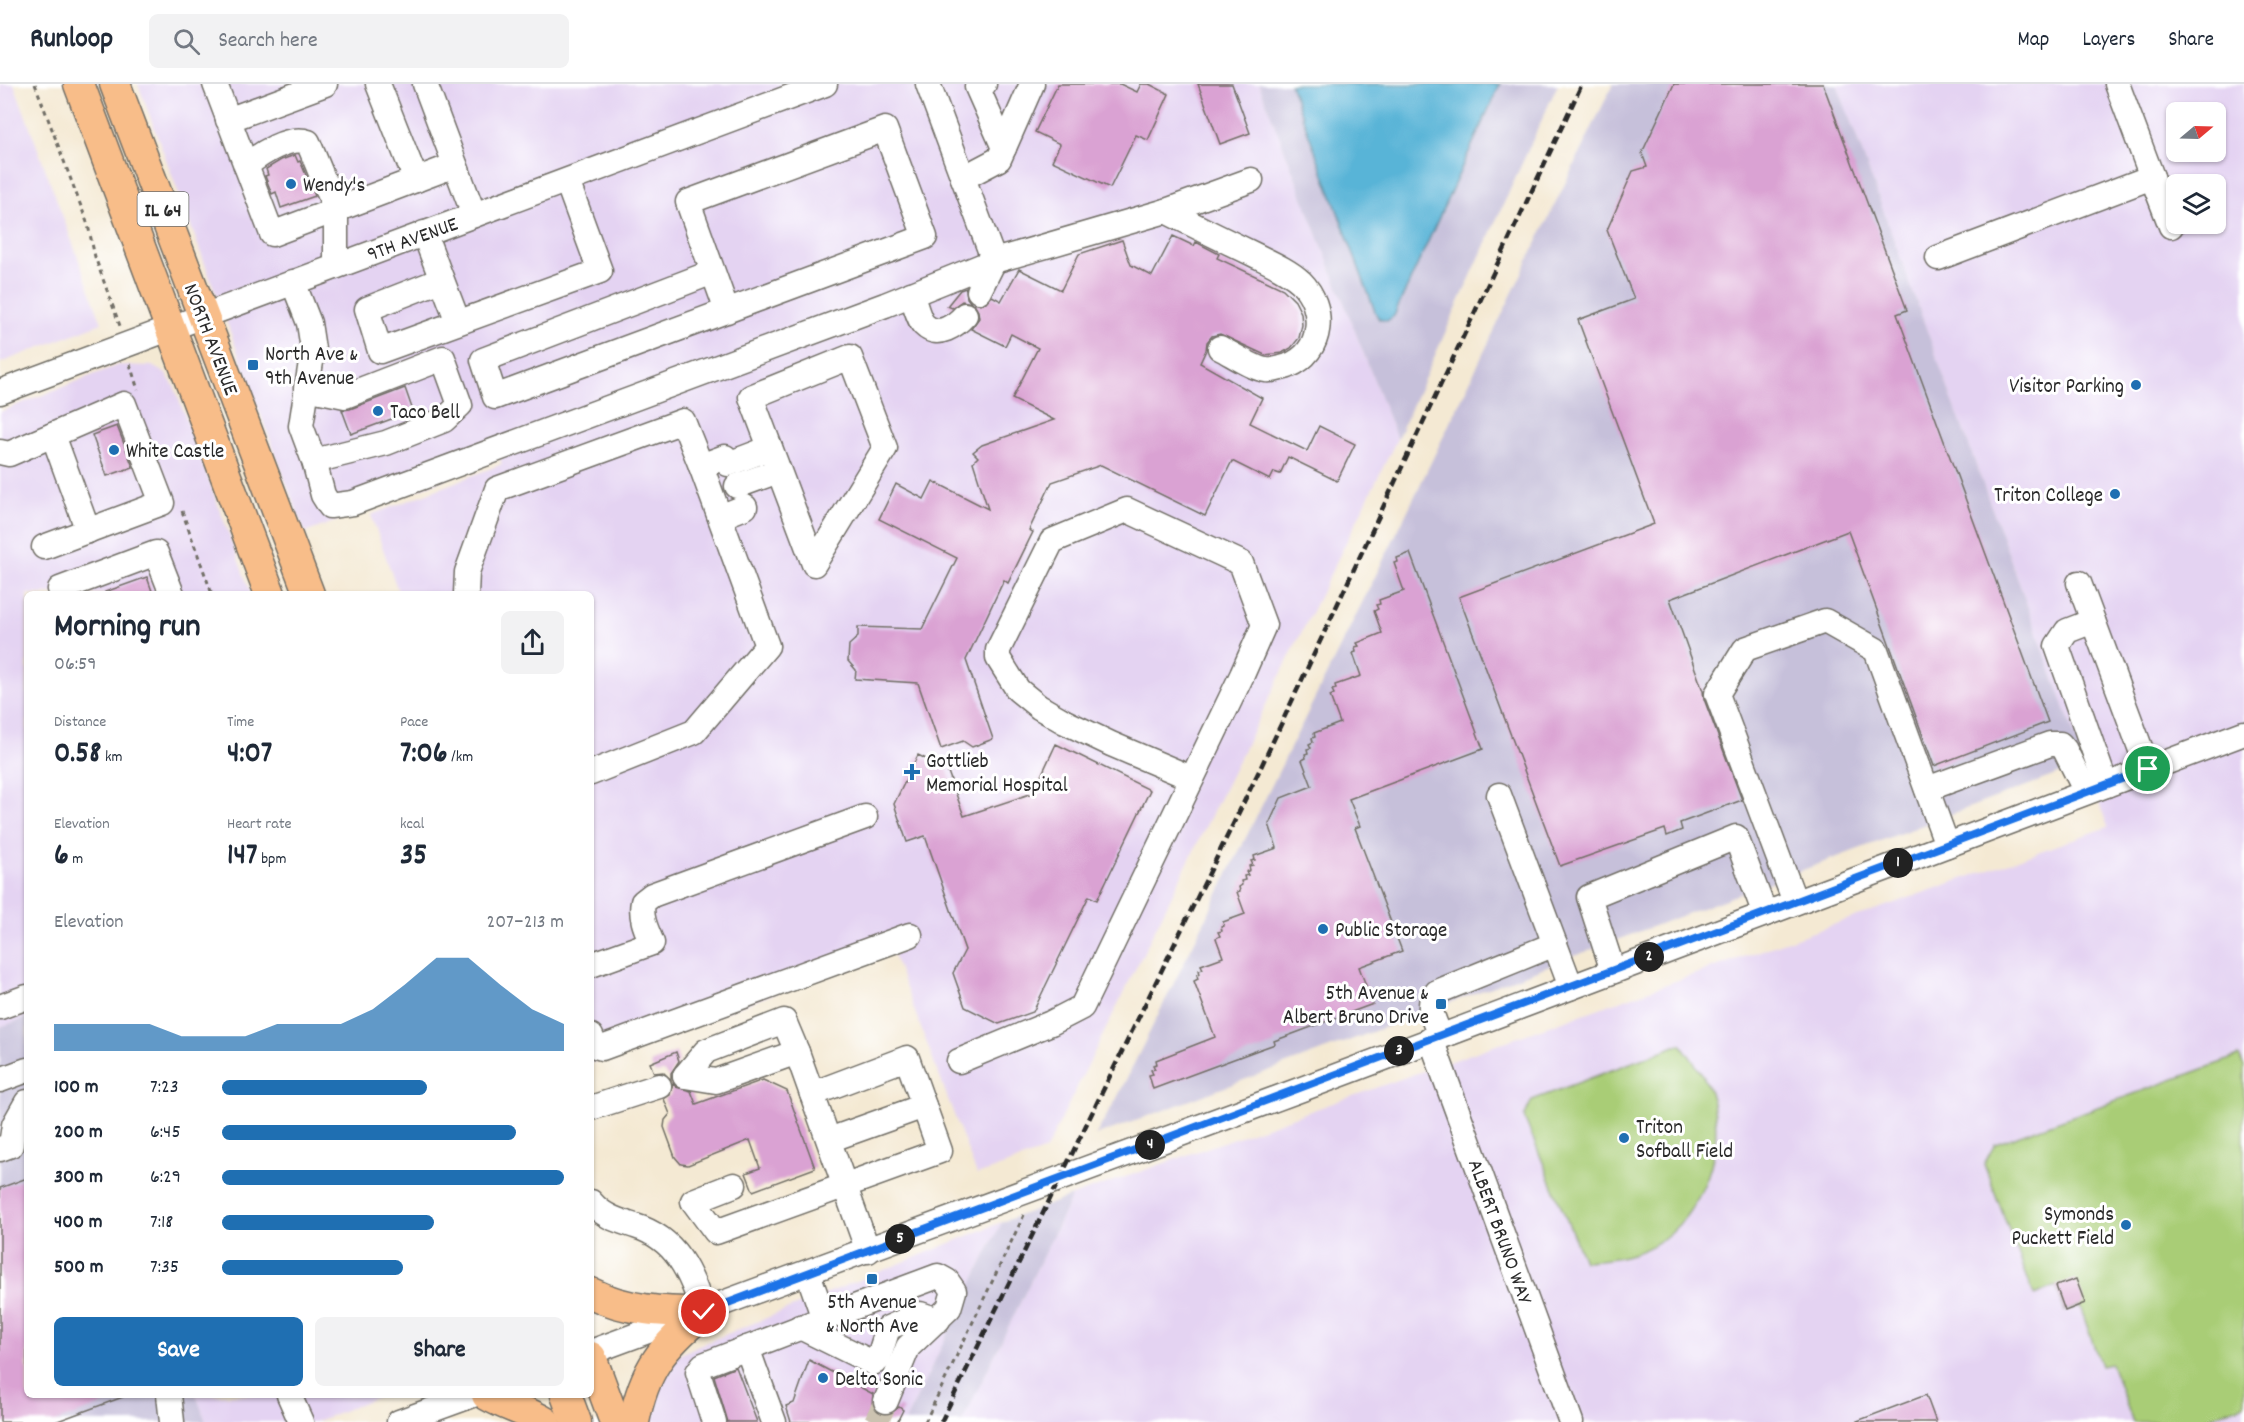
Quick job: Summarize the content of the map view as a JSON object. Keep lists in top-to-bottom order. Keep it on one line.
{"streets":{"main road":["IL 64","NORTH AVENUE"],"street":["9TH AVENUE","ALBERT BRUNO WAY"]},"crossings":[["9TH AVENUE","NORTH AVENUE"]],"places":{"other":["Wendy's","Visitor Parking","Taco Bell","White Castle","Triton College","Public Storage","Triton Sofball Field","Symonds Puckett Field","Delta Sonic"],"transit":["North Ave & 9th Avenue","5th Avenue & Albert Bruno Drive","5th Avenue & North Ave"],"health":["Gottlieb Memorial Hospital"]},"north":"right","page":{"header":"Runloop","search":"Search here","nav":["Map","Layers","Share"],"heading":["Morning run","06:59"],"stats":[["Distance","0.58 km"],["Time","4:07"],["Pace","7:06 /km"],["Elevation","6 m"],["Heart rate","147 bpm"],["kcal","35"]],"pins":["1","2","3","4","5"],"chart":["Elevation","207–213 m"],"list":[{"name":"100 m","note":"7:23"},{"name":"200 m","note":"6:45"},{"name":"300 m","note":"6:29"},{"name":"400 m","note":"7:18"},{"name":"500 m","note":"7:35"}],"buttons":["Save","Share"]}}
